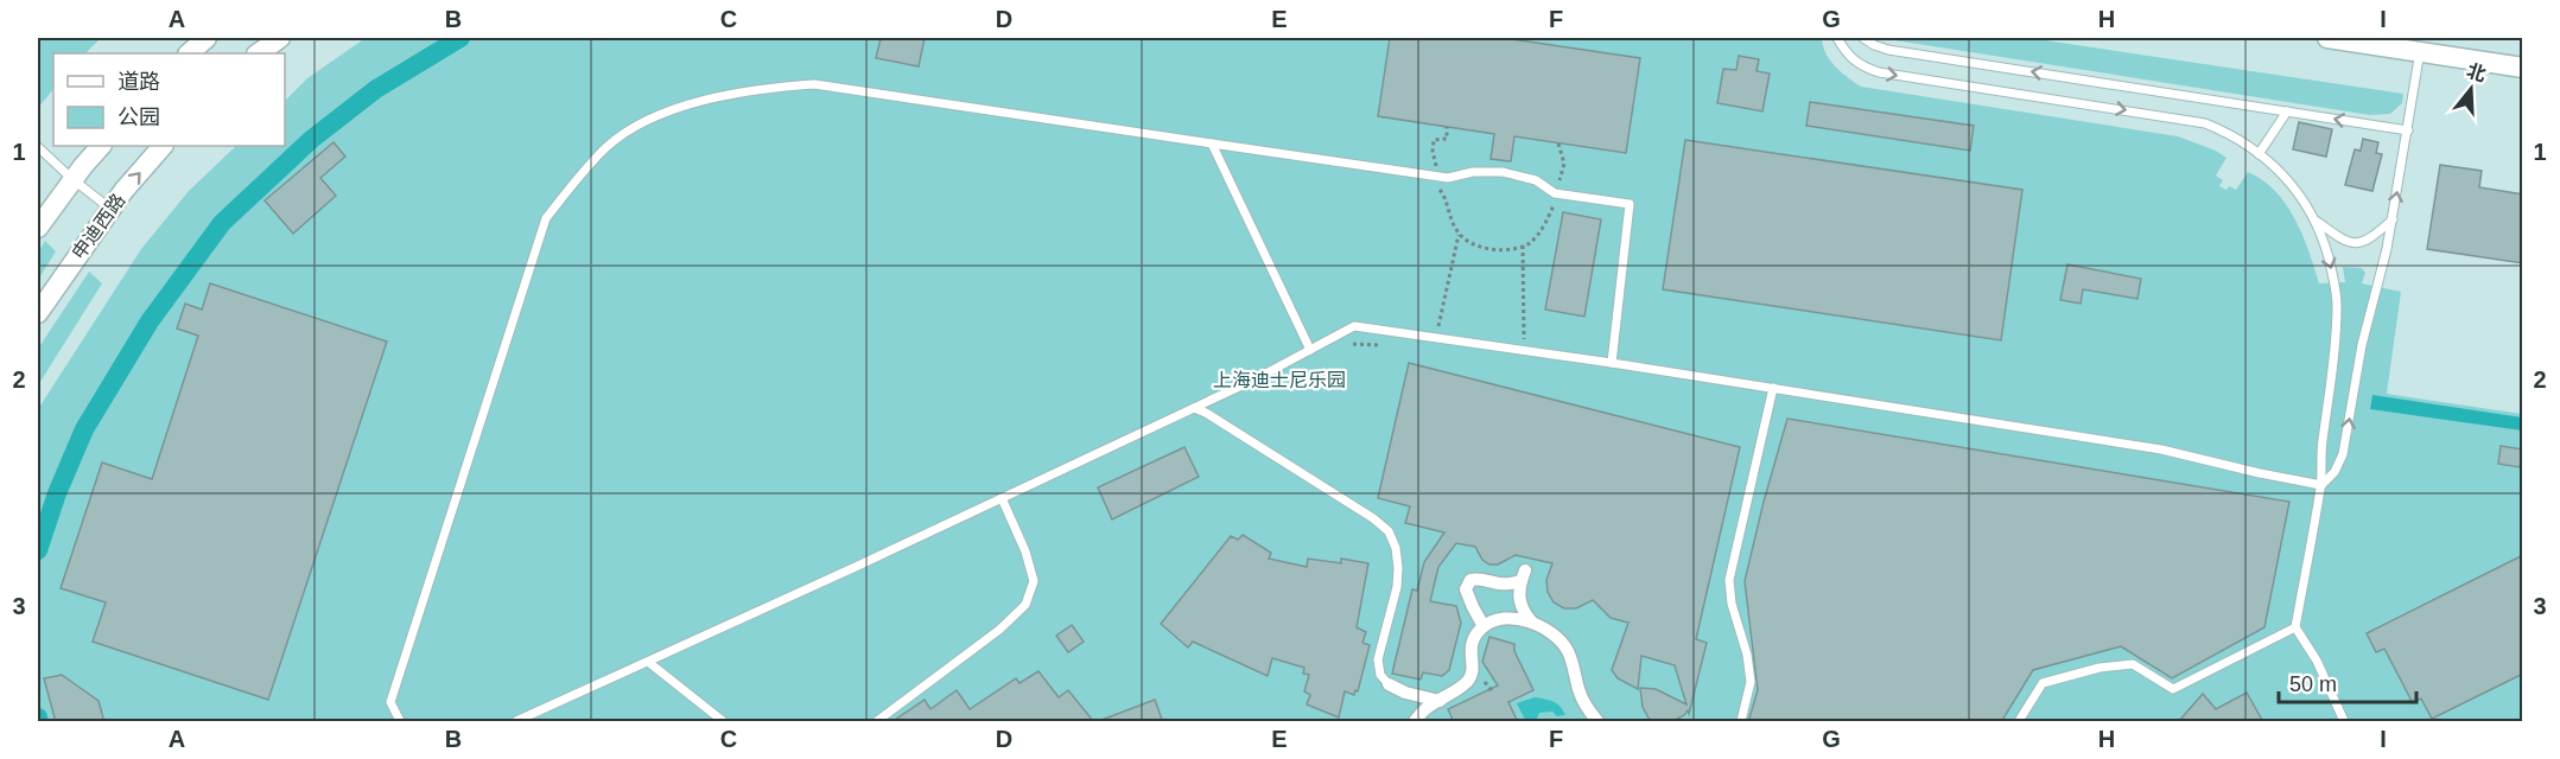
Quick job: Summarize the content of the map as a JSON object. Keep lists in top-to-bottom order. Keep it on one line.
{"streets":{"street":["申迪西路"]},"parks":["上海迪士尼乐园"],"legend":["道路","公园"],"scale_bar":"50 m","north":"top","grid":{"columns":["A","B","C","D","E","F","G","H","I"],"rows":["1","2","3"]}}
